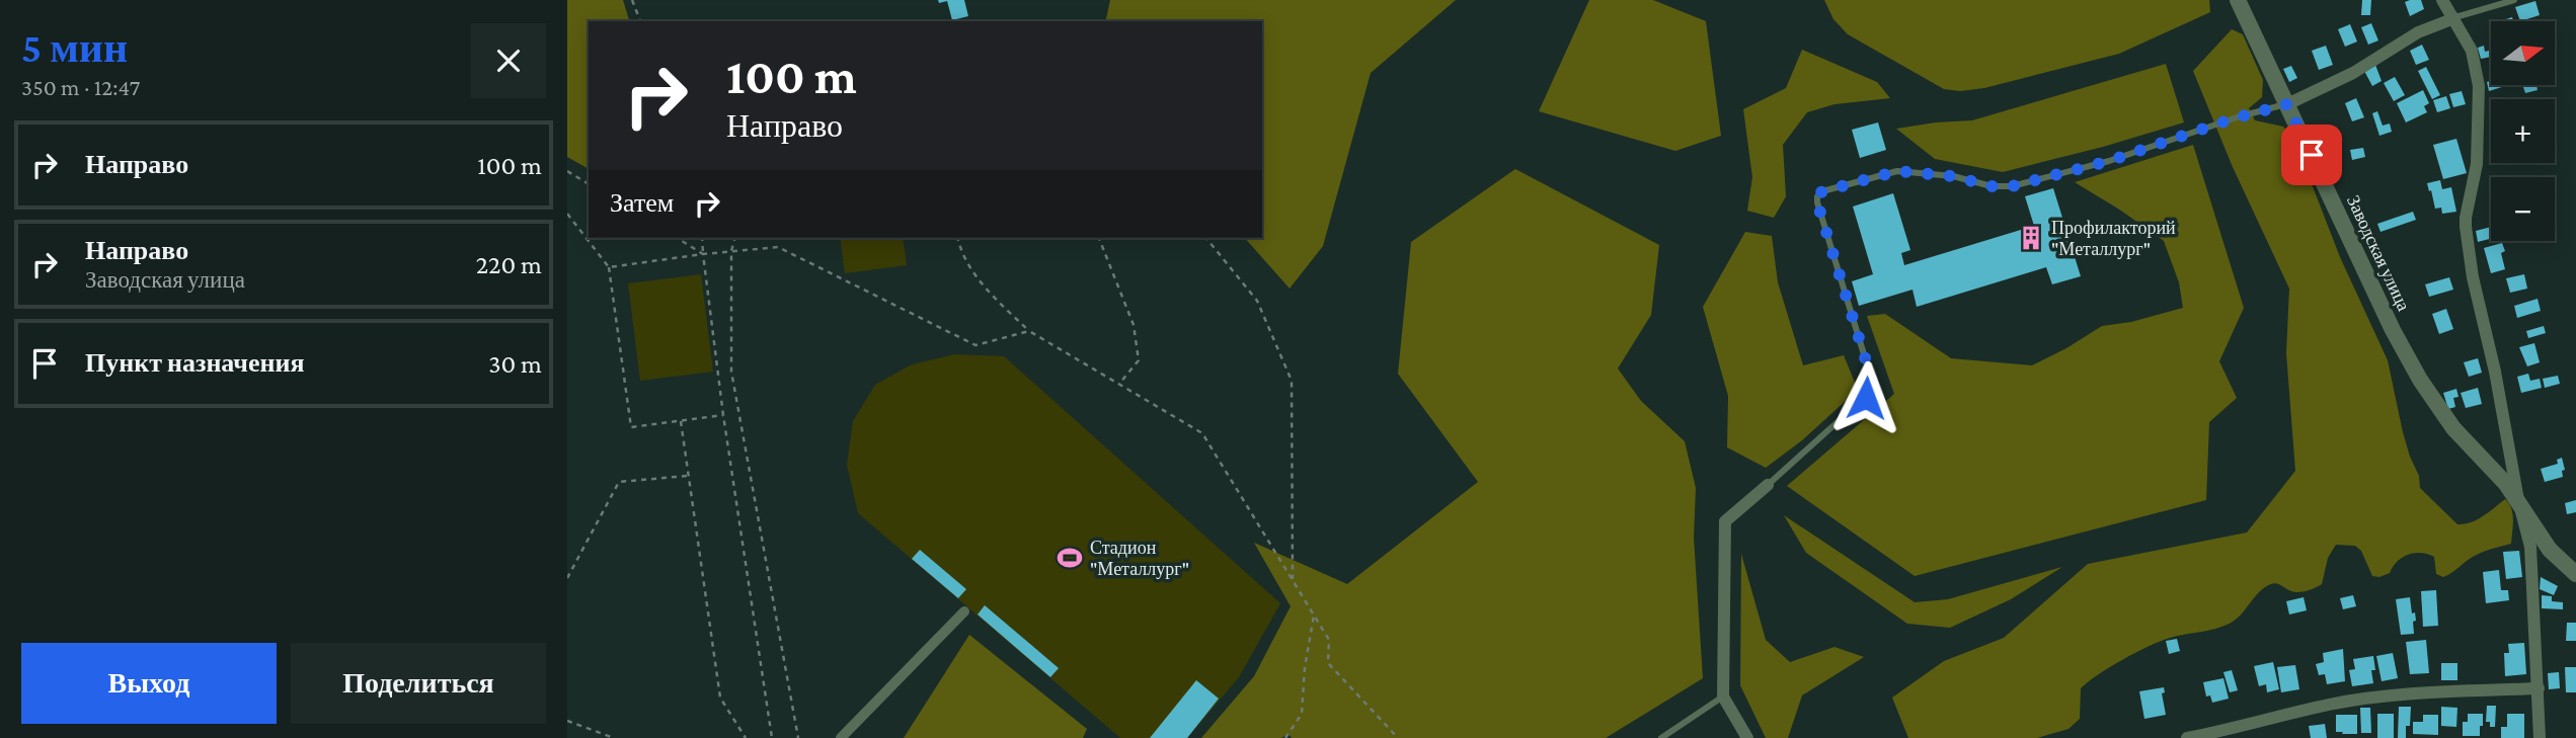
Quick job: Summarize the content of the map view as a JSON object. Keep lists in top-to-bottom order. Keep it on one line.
{"streets":{"street":["Заводская улица"]},"places":{"building":["Профилакторий \"Металлург\""],"sports":["Стадион \"Металлург\""]},"north":"right","page":{"heading":["5 мин","350 m · 12:47"],"map_buttons":["+","−"],"turn":["100 m","Направо"],"list":[{"name":"Направо","value":"100 m"},{"name":"Направо","note":"Заводская улица","value":"220 m"},{"name":"Пункт назначения","value":"30 m"}],"then":"Затем","buttons":["Выход","Поделиться"]}}
